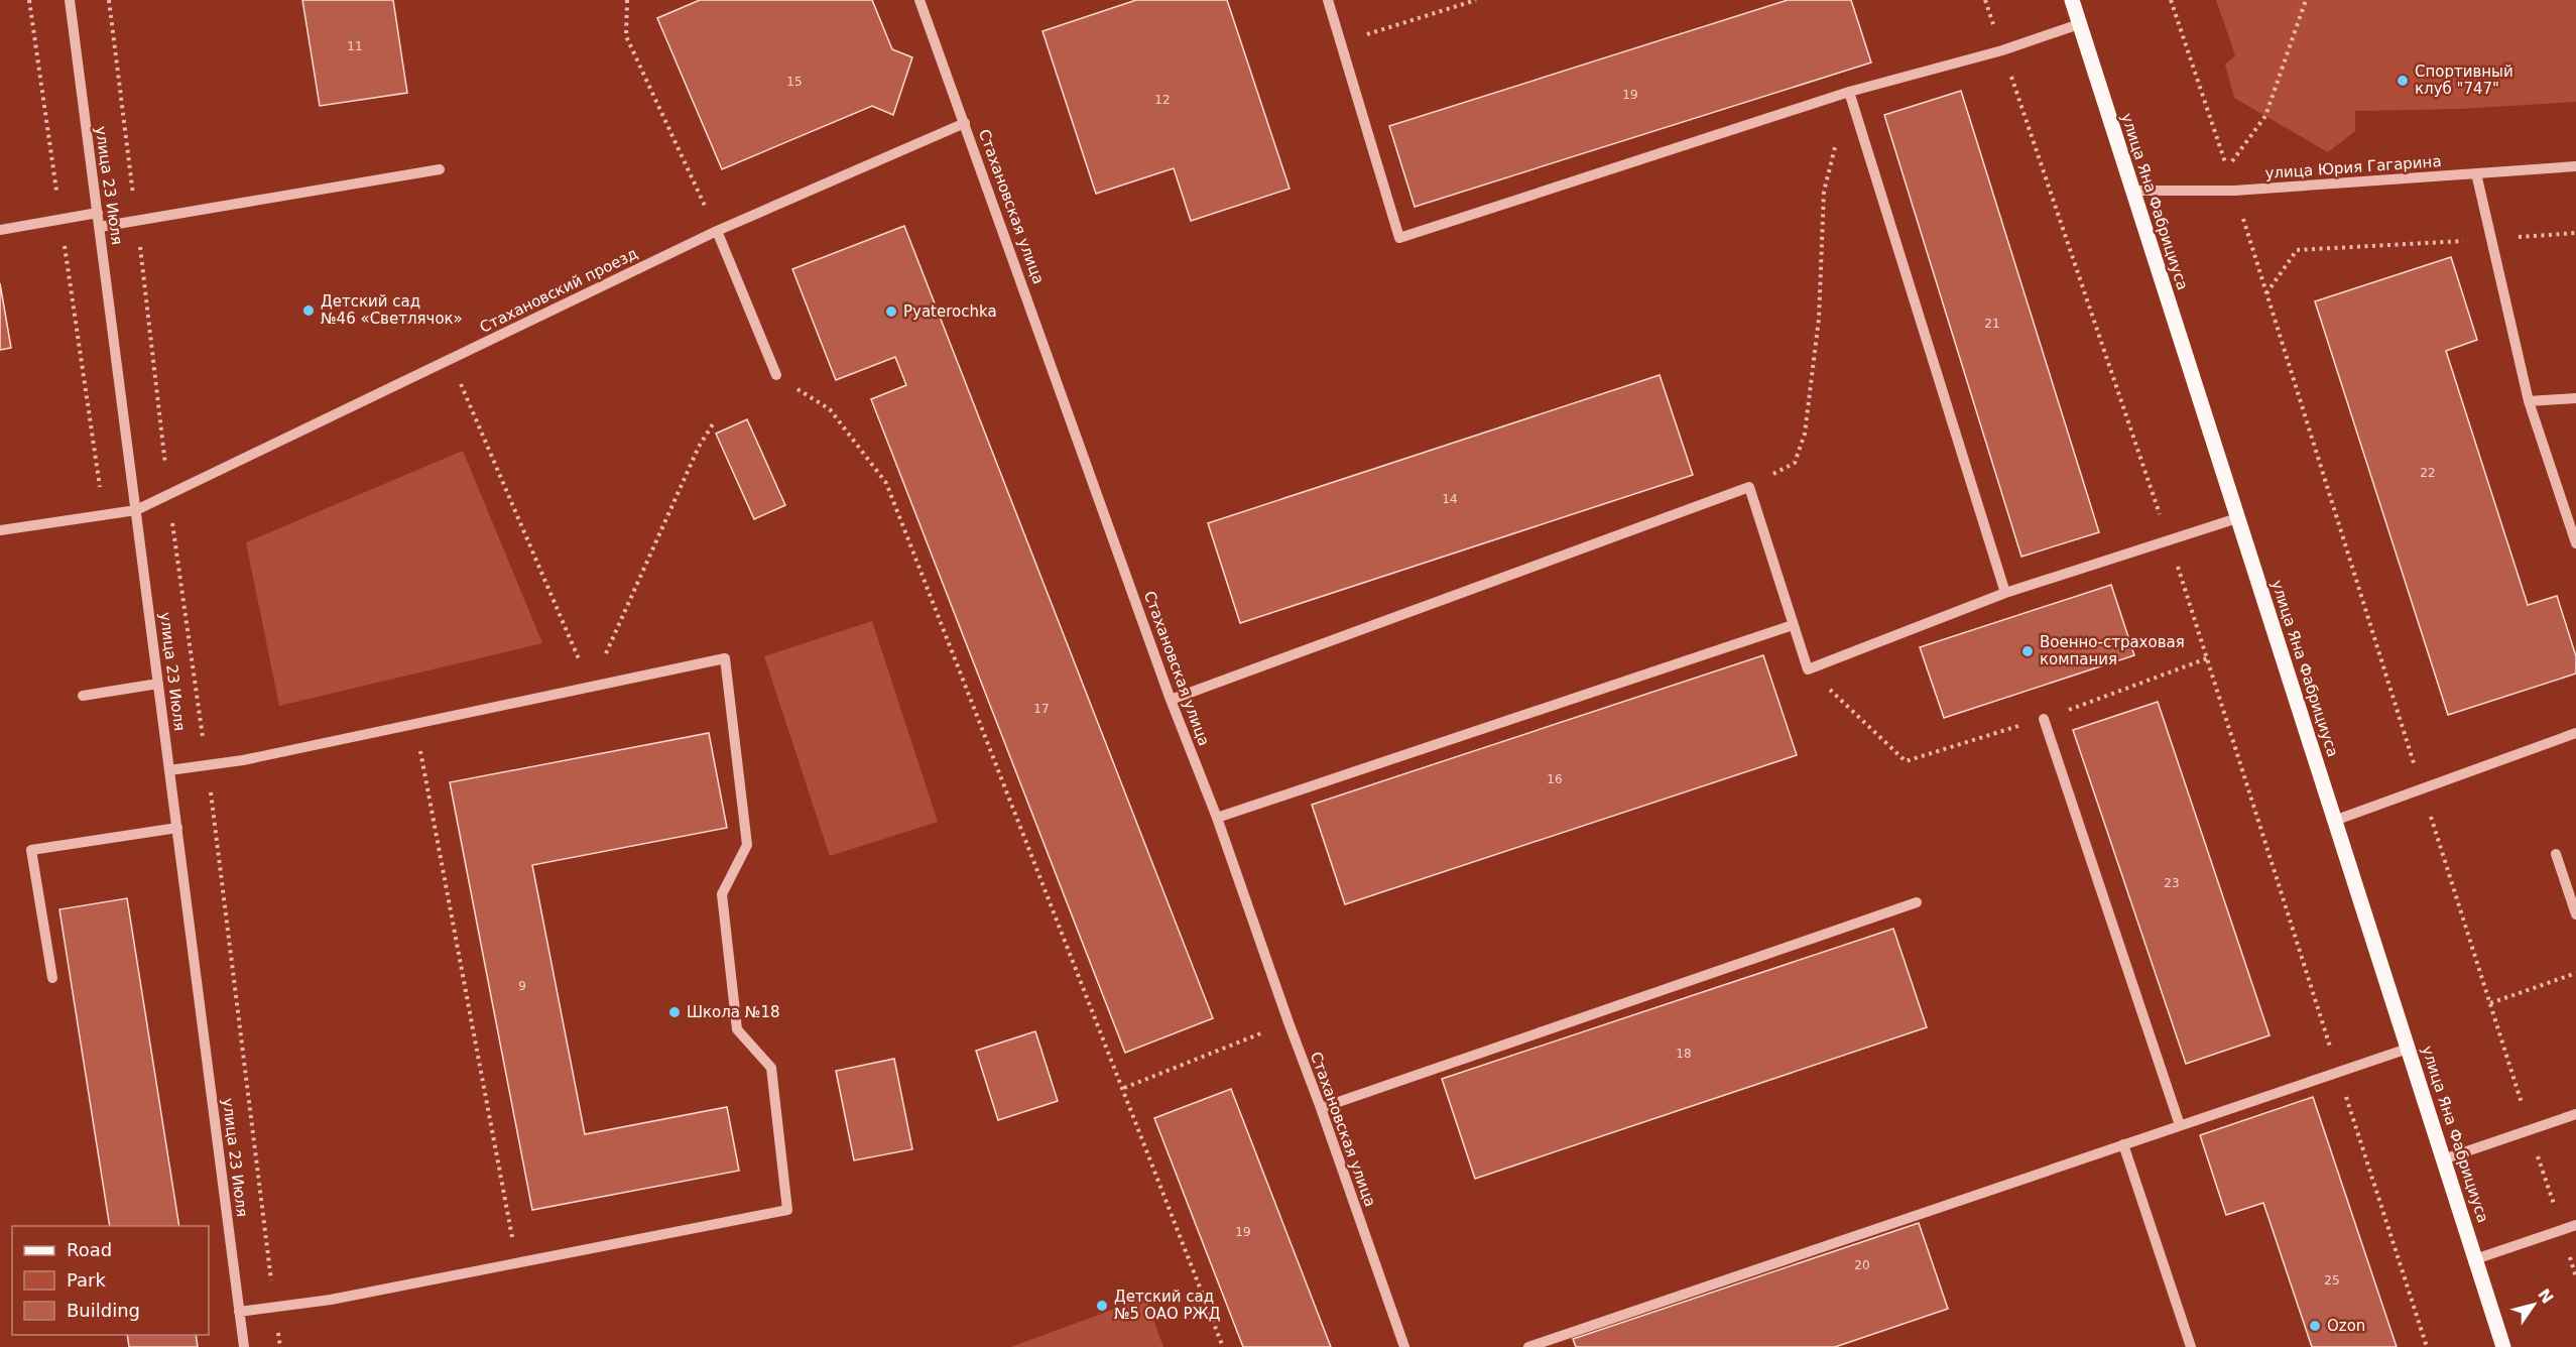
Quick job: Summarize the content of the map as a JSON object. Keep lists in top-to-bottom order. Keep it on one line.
{"streets":{"main road":["улица Яна Фабрициуса"],"street":["улица Юрия Гагарина","улица 23 Июля","Стахановская улица","Стахановский проезд"]},"crossings":[["улица Юрия Гагарина","улица Яна Фабрициуса"],["улица 23 Июля","Стахановский проезд"],["Стахановская улица","Стахановский проезд"]],"places":["Спортивный клуб \"747\"","Детский сад №46 «Светлячок»","Pyaterochka","Военно-страховая компания","Школа №18","Детский сад №5 ОАО РЖД","Ozon"],"house_numbers":["11","15","19","12","21","22","14","17","16","23","9","18","19","20","25"],"legend":["Road","Park","Building"],"north":"top right"}
